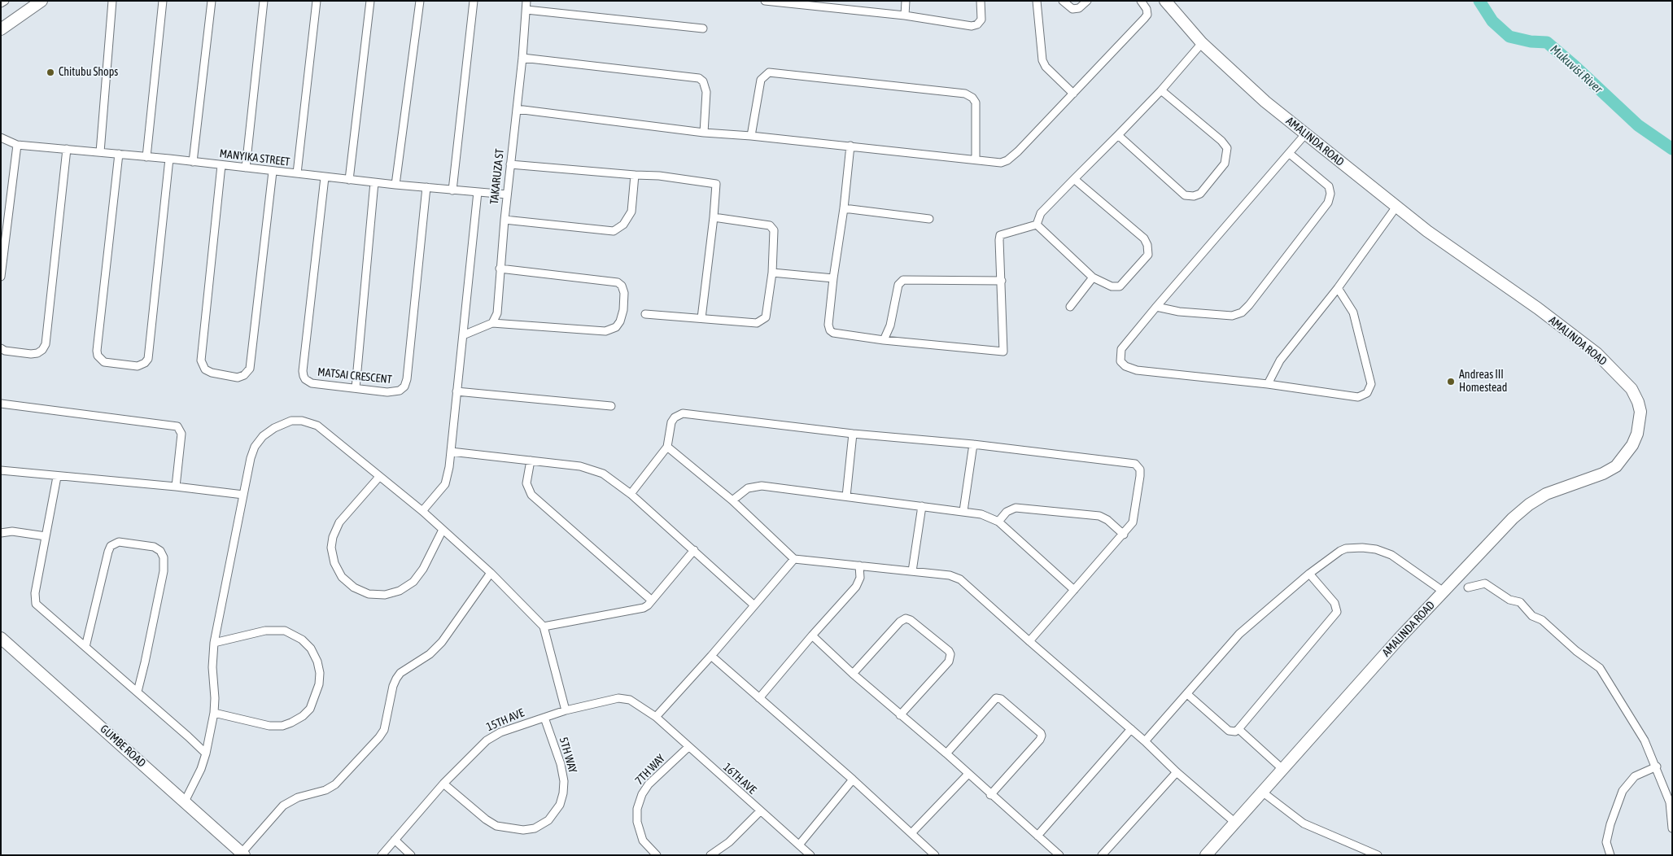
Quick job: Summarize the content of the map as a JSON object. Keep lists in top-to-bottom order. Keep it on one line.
{"streets":{"street":["AMALINDA ROAD","MANYIKA STREET","TAKARUZA ST","MATSAI CRESCENT","15TH AVE","GUMBE ROAD","5TH WAY","7TH WAY","16TH AVE"]},"crossings":[["MANYIKA STREET","TAKARUZA ST"],["MANYIKA STREET","MATSAI CRESCENT"],["15TH AVE","5TH WAY"],["15TH AVE","16TH AVE"],["7TH WAY","16TH AVE"]],"water":["Mukuvisi River"],"places":["Chitubu Shops","Andreas III Homestead"]}
